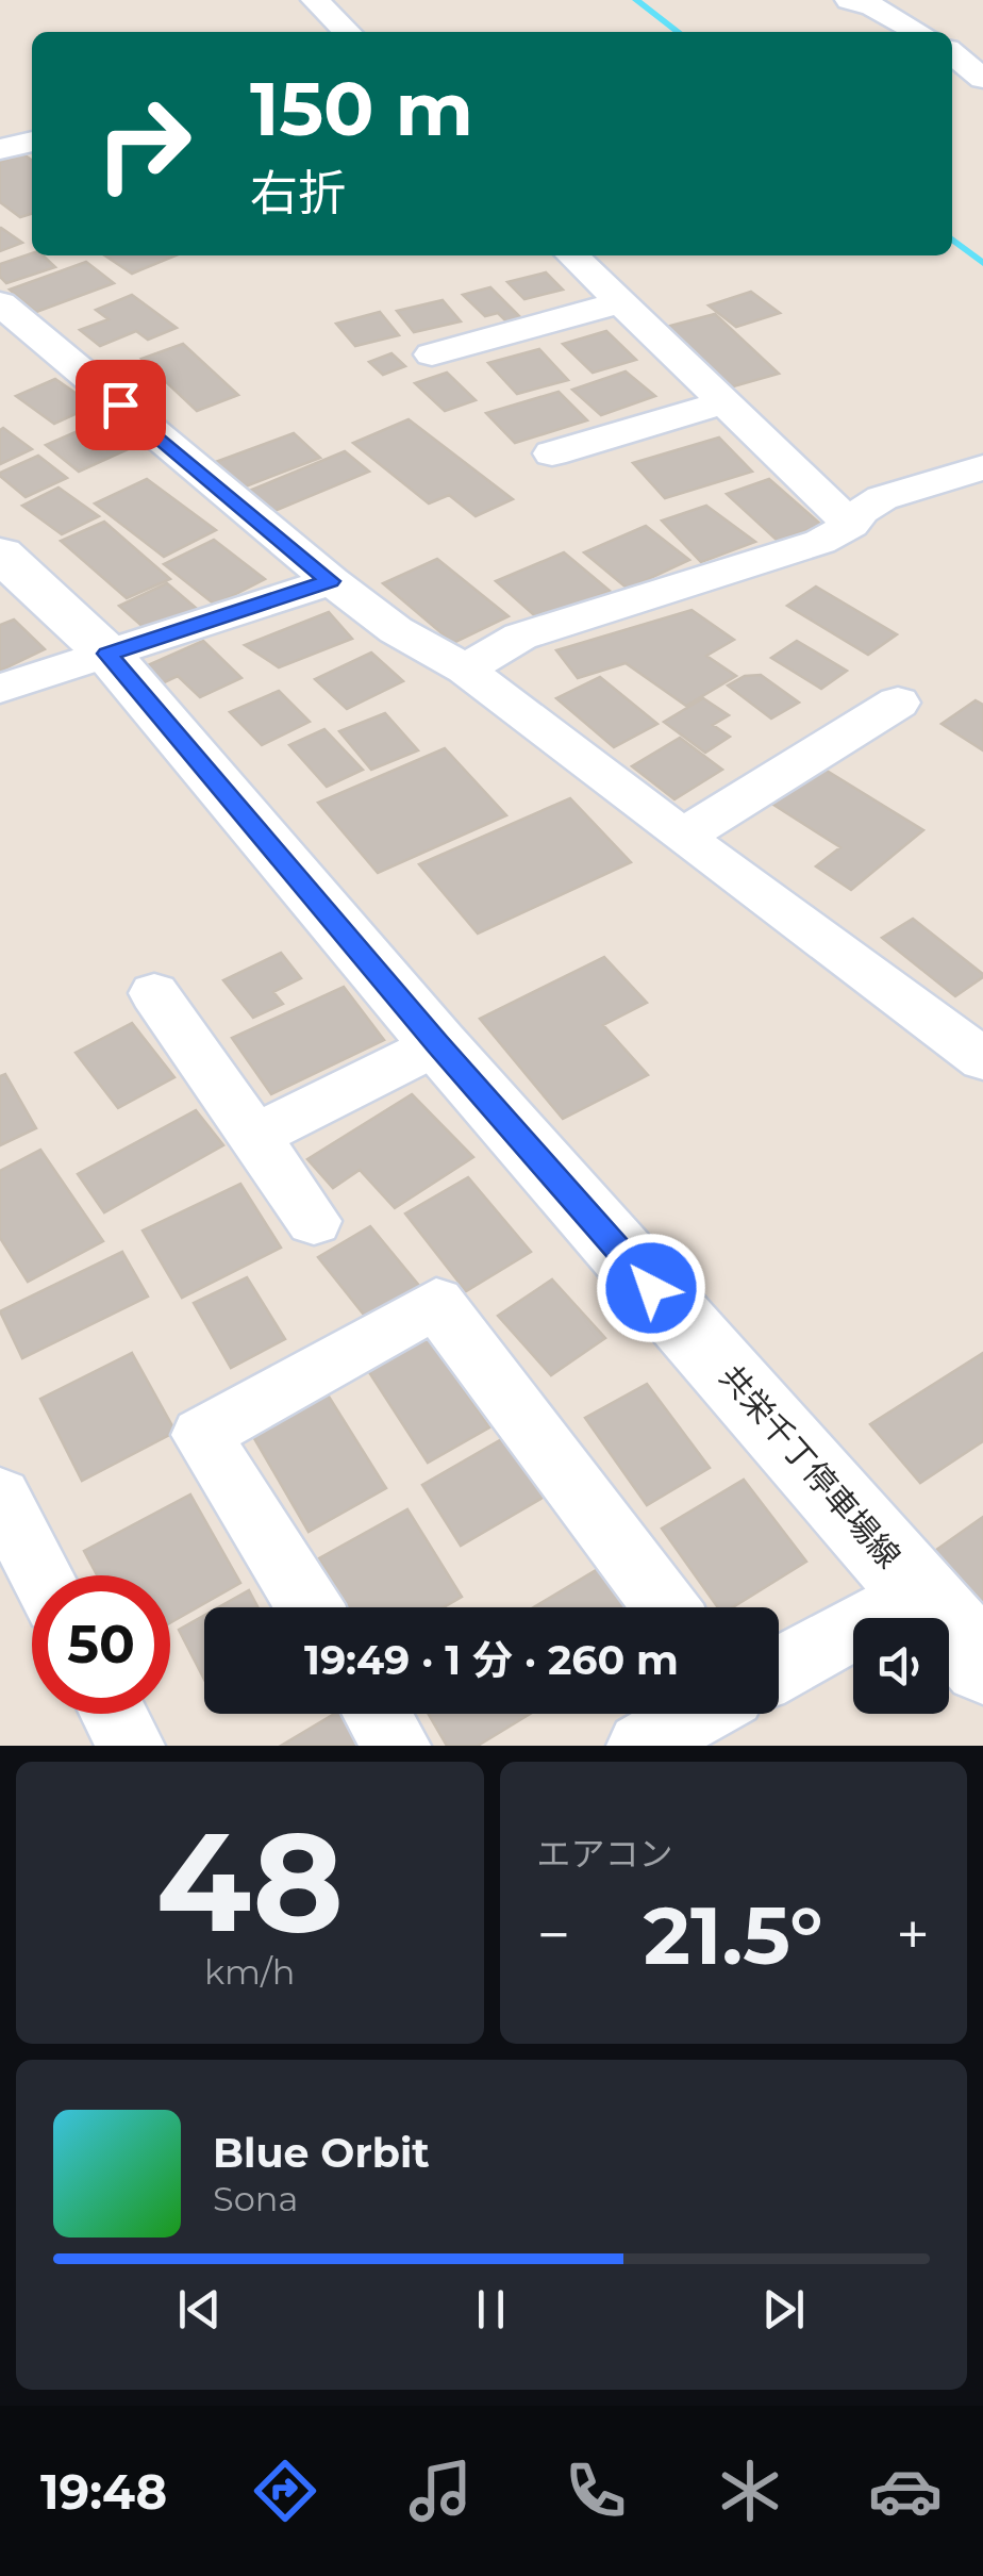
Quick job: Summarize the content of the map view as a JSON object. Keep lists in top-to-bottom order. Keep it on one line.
{"streets":{"main road":["共栄千丁停車場線"]},"page":{"turn":["150 m","右折"],"limit":"50","trip":"19:49 · 1 分 · 260 m","tile":[["48","km/h"],"エアコン"],"heat":["−","21.5°","+"],"song":["Blue Orbit","Sona"],"tabs":"19:48"}}
